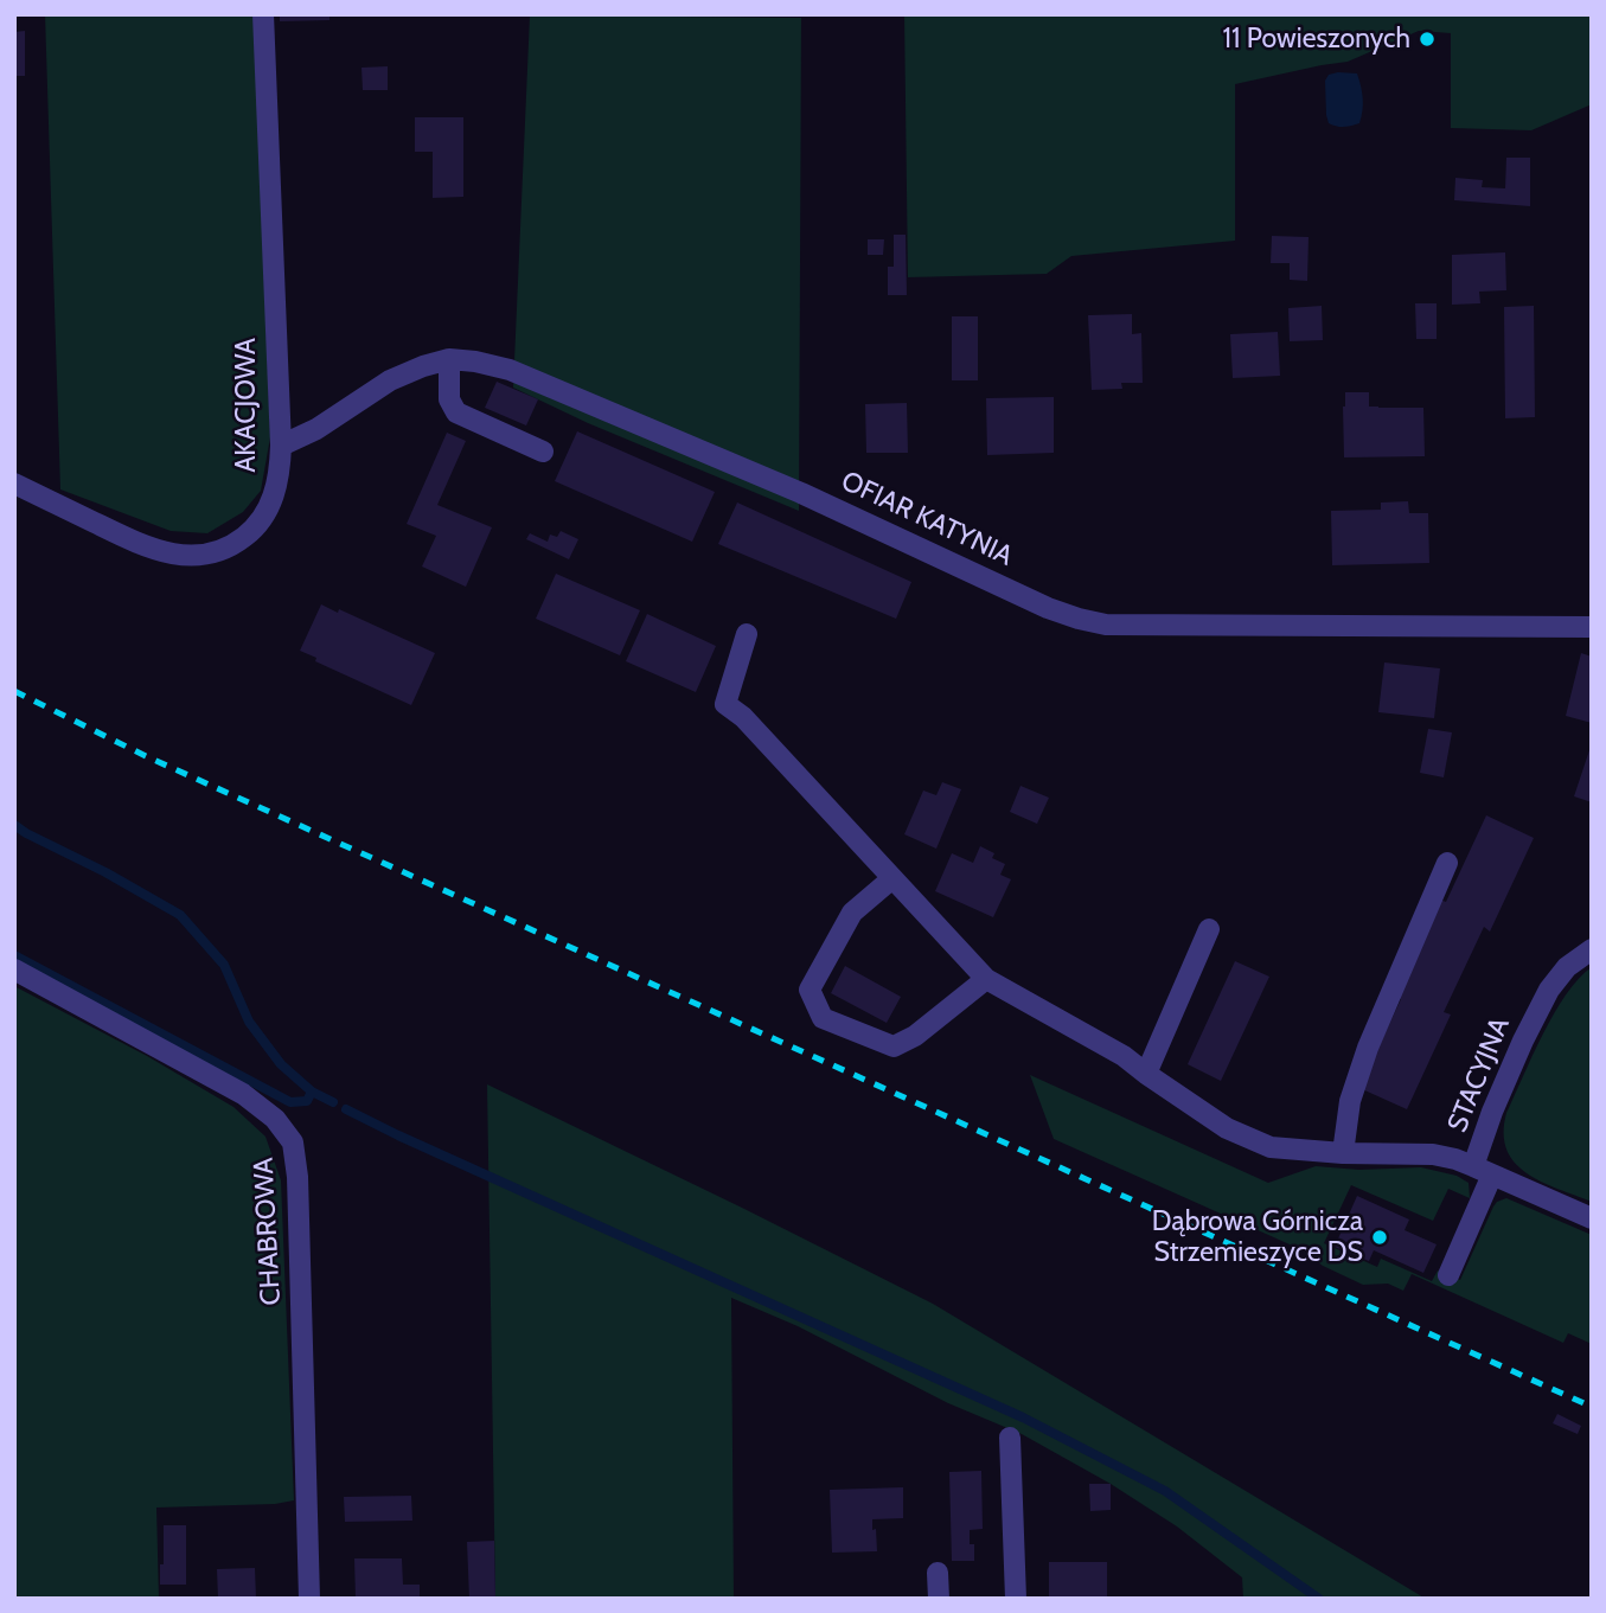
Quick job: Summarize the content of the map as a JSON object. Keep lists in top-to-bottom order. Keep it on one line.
{"streets":{"street":["AKACJOWA","OFIAR KATYNIA","STACYJNA","CHABROWA"]},"crossings":[["AKACJOWA","OFIAR KATYNIA"]],"places":["11 Powieszonych","Dąbrowa Górnicza Strzemieszyce DS"]}
